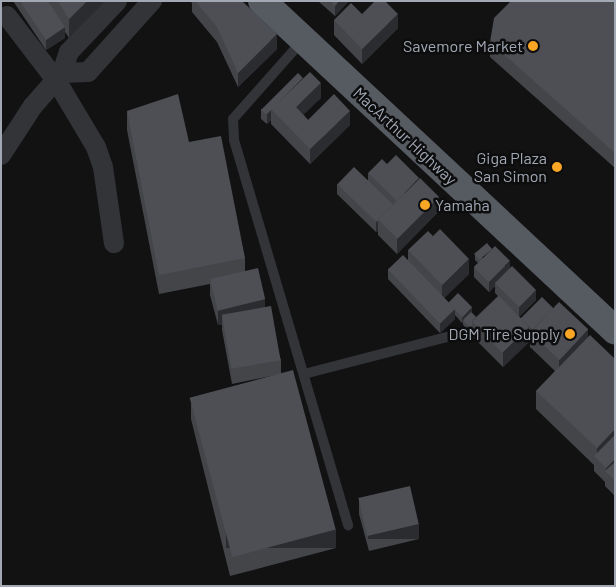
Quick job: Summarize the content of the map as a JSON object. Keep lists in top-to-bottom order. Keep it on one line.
{"streets":{"highway":["MacArthur Highway"]},"places":["Savemore Market","Giga Plaza San Simon","Yamaha","DGM Tire Supply"]}
